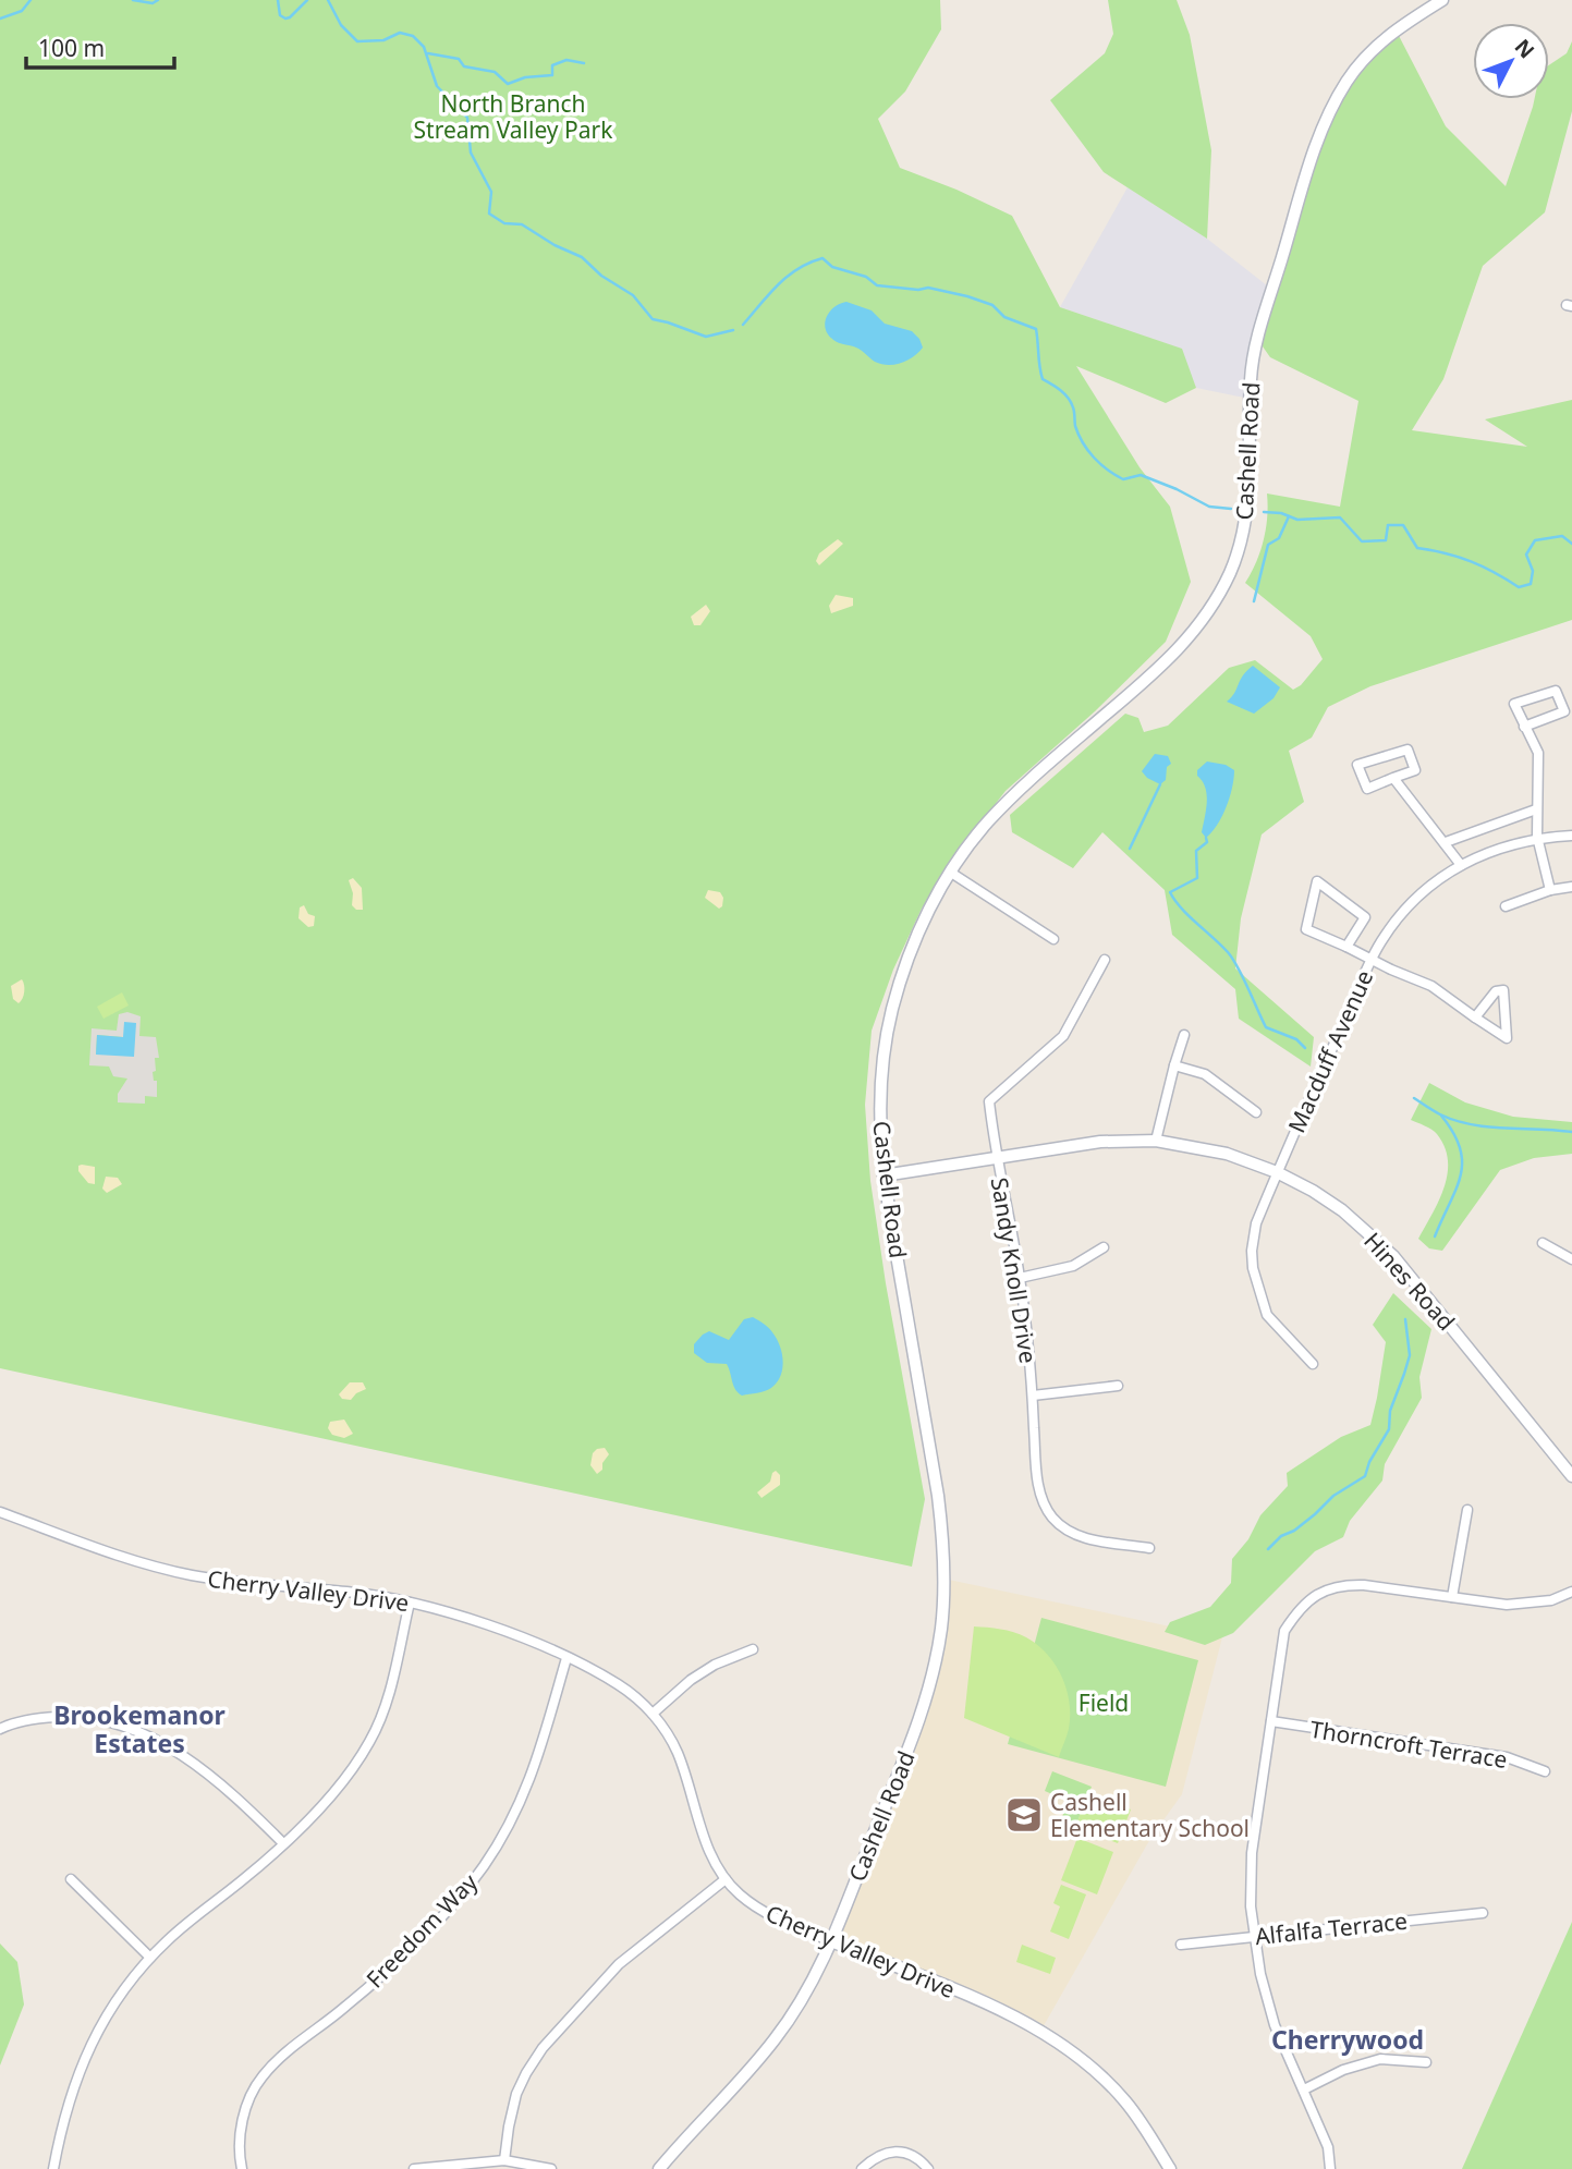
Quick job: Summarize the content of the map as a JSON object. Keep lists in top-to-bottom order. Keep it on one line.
{"streets":{"street":["Cashell Road","Macduff Avenue","Sandy Knoll Drive","Hines Road","Cherry Valley Drive","Thorncroft Terrace","Alfalfa Terrace","Freedom Way"]},"crossings":[["Cashell Road","Hines Road"],["Cashell Road","Cherry Valley Drive"],["Macduff Avenue","Hines Road"],["Sandy Knoll Drive","Hines Road"],["Cherry Valley Drive","Freedom Way"]],"districts":["Brookemanor Estates","Cherrywood"],"parks":["North Branch Stream Valley Park","Field"],"places":{"school or university":["Cashell Elementary School"]},"scale_bar":"100 m","north":"top right"}
